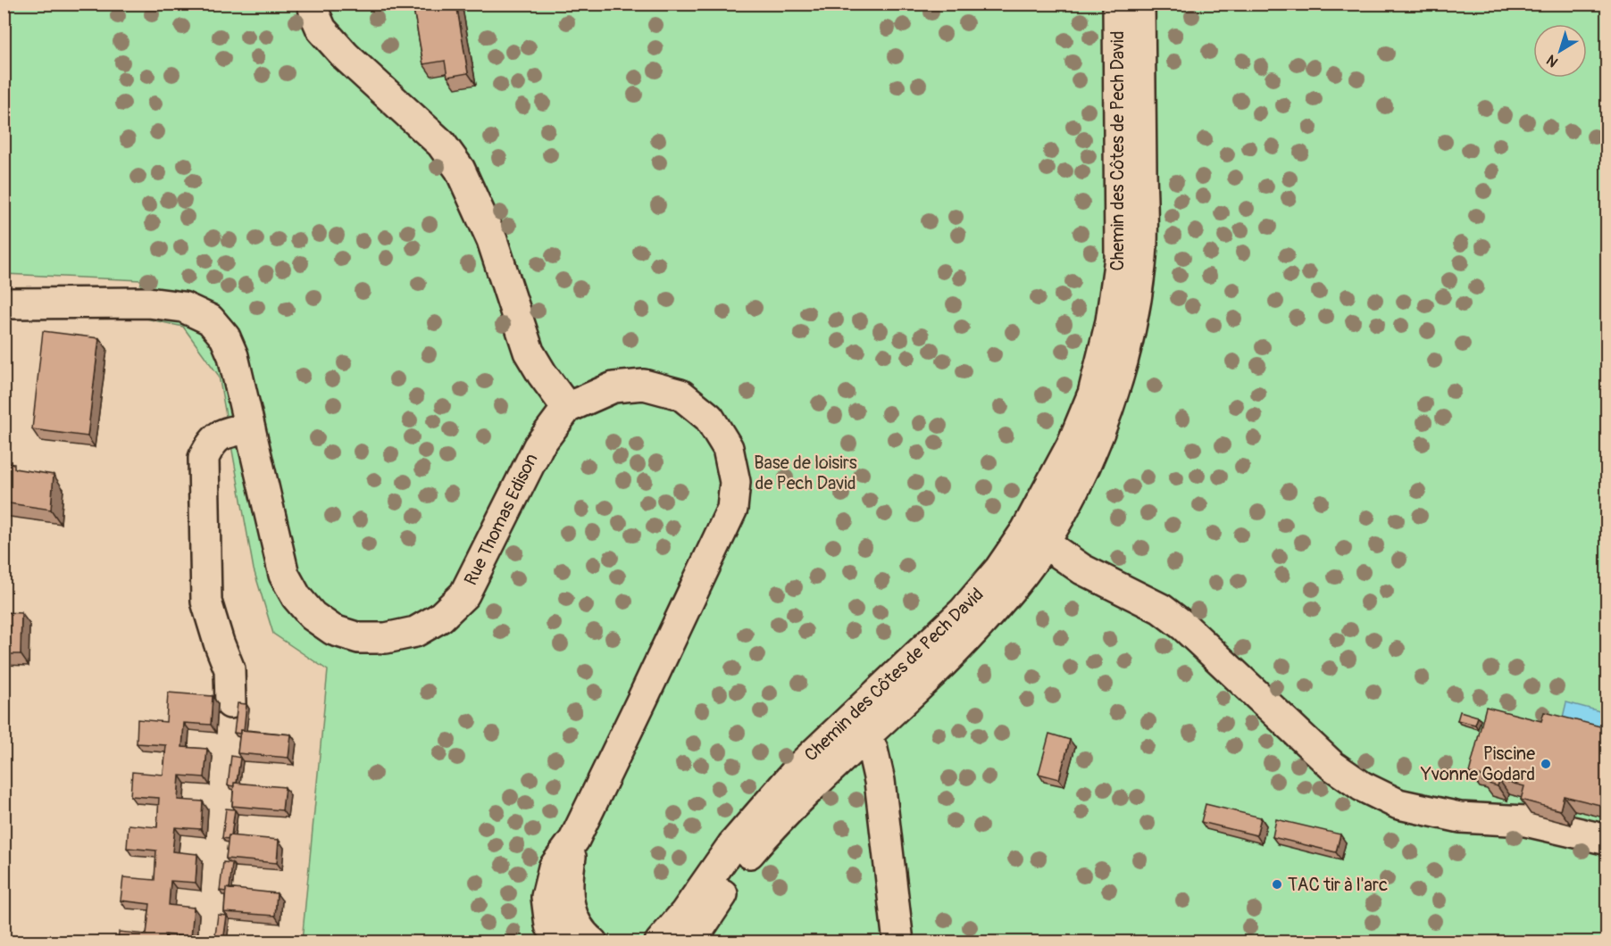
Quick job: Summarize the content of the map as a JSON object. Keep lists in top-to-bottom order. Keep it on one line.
{"streets":{"street":["Chemin des Côtes de Pech David","Rue Thomas Edison"]},"parks":["Base de loisirs de Pech David"],"places":["Piscine Yvonne Godard","TAC tir à l'arc"],"north":"bottom left"}
